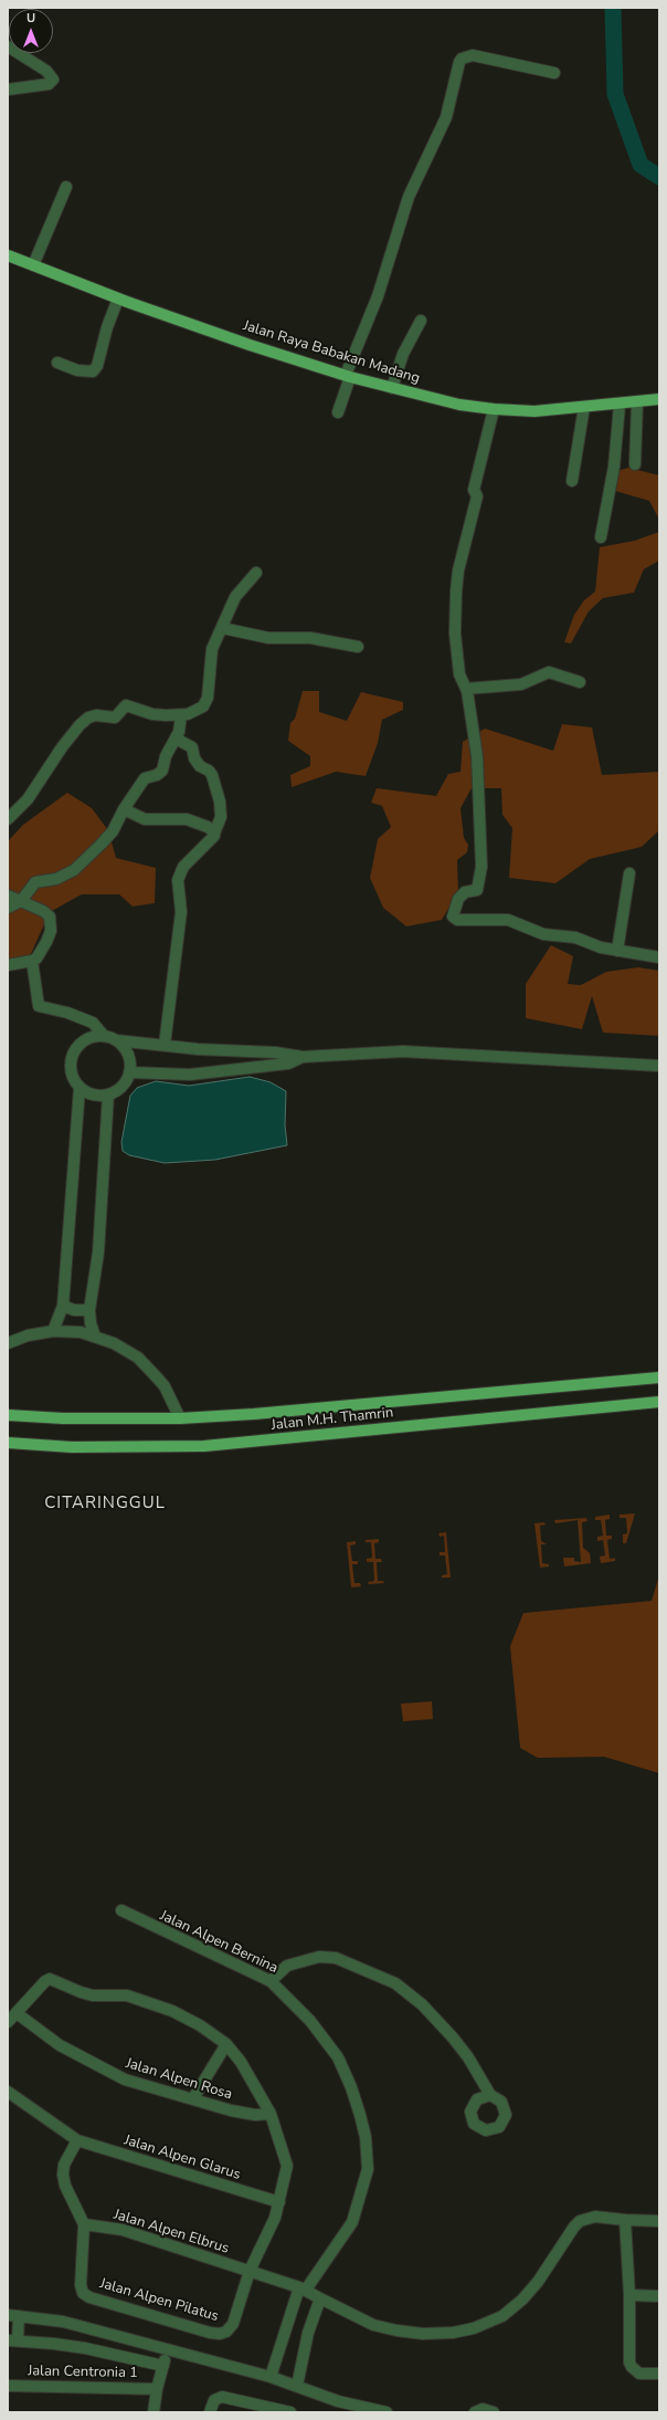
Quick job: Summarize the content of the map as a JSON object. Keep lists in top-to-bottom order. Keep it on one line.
{"streets":{"main road":["Jalan Raya Babakan Madang","Jalan M.H. Thamrin"],"street":["Jalan Alpen Bernina","Jalan Alpen Rosa","Jalan Alpen Glarus","Jalan Alpen Elbrus","Jalan Alpen Pilatus","Jalan Centronia 1"]},"crossings":[["Jalan Alpen Bernina","Jalan Alpen Elbrus"],["Jalan Alpen Elbrus","Jalan Alpen Pilatus"]],"districts":["CITARINGGUL"],"north":"top"}
